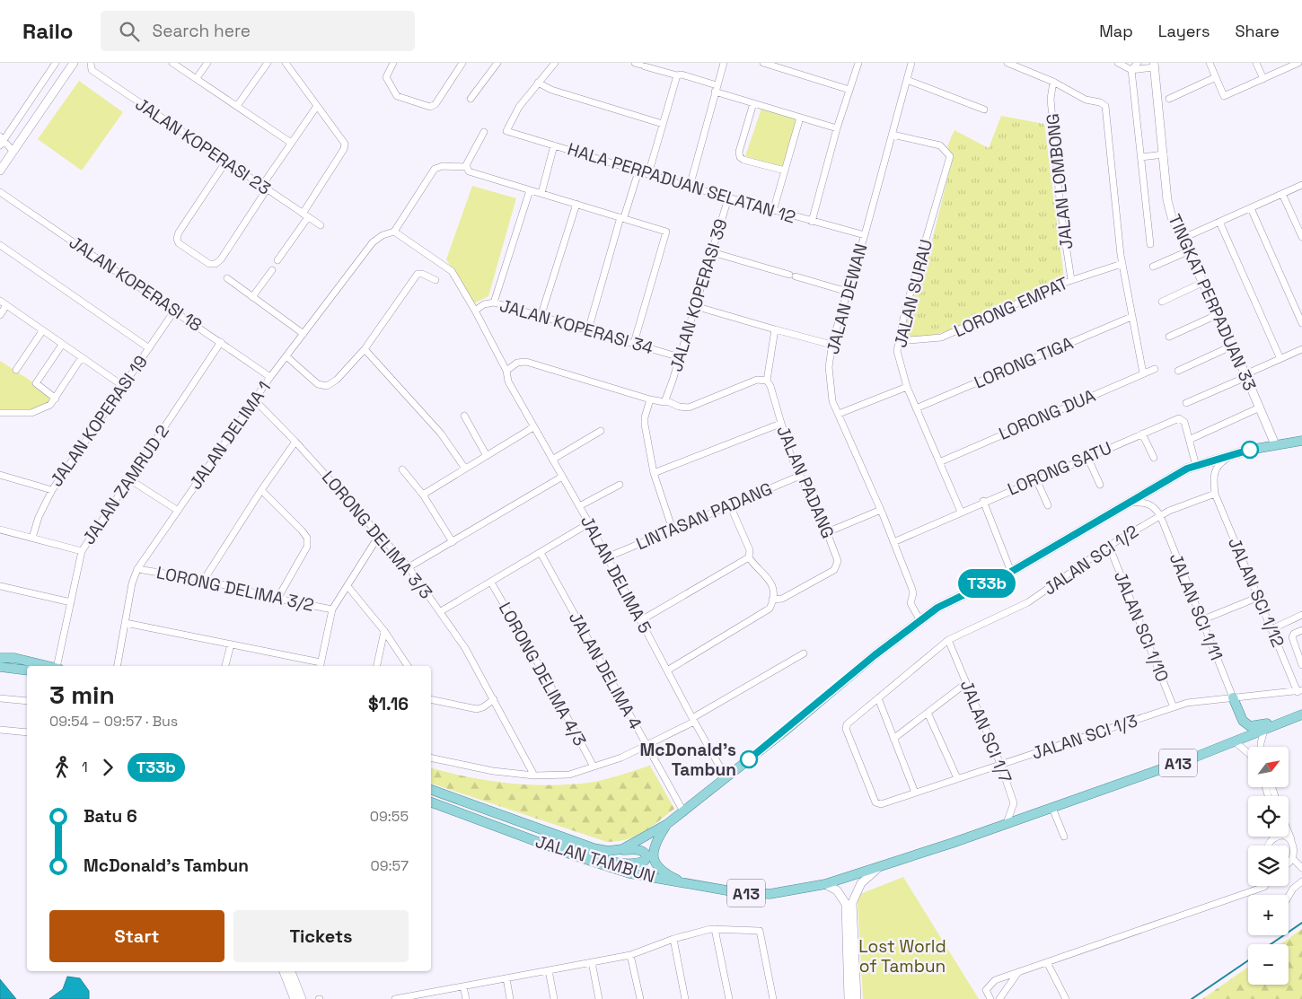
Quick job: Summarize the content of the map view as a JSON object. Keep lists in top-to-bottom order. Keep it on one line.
{"streets":{"main road":["A13","JALAN TAMBUN"],"street":["JALAN KOPERASI 23","JALAN LOMBONG","HALA PERPADUAN SELATAN 12","JALAN KOPERASI 18","JALAN SURAU","JALAN KOPERASI 39","JALAN DEWAN","TINGKAT PERPADUAN 33","LORONG EMPAT","JALAN KOPERASI 34","LORONG TIGA","LORONG DUA","JALAN KOPERASI 19","JALAN DELIMA 1","LORONG SATU","JALAN PADANG","JALAN ZAMRUD 2","LINTASAN PADANG","LORONG DELIMA 3/3","JALAN SCI 1/2","JALAN DELIMA 5","LORONG DELIMA 3/2","JALAN SCI 1/12","JALAN SCI 1/11","JALAN SCI 1/10","JALAN DELIMA 4","LORONG DELIMA 4/3","JALAN SCI 1/7","JALAN SCI 1/3"]},"crossings":[["JALAN LOMBONG","LORONG EMPAT"],["HALA PERPADUAN SELATAN 12","JALAN KOPERASI 39"],["HALA PERPADUAN SELATAN 12","JALAN DEWAN"],["JALAN KOPERASI 18","JALAN KOPERASI 19"],["JALAN KOPERASI 18","JALAN DELIMA 1"],["JALAN KOPERASI 18","JALAN ZAMRUD 2"],["JALAN SURAU","JALAN DEWAN"],["JALAN SURAU","LORONG EMPAT"],["JALAN SURAU","LORONG TIGA"],["JALAN SURAU","LORONG DUA"],["JALAN SURAU","LORONG SATU"],["JALAN KOPERASI 39","JALAN KOPERASI 34"],["JALAN DEWAN","LORONG SATU"],["JALAN KOPERASI 34","JALAN DELIMA 5"],["JALAN DELIMA 1","LORONG DELIMA 3/3"],["JALAN DELIMA 1","JALAN DELIMA 5"],["JALAN DELIMA 1","LORONG DELIMA 3/2"],["JALAN PADANG","LINTASAN PADANG"],["LINTASAN PADANG","JALAN DELIMA 5"],["JALAN SCI 1/2","JALAN SCI 1/12"],["JALAN SCI 1/2","JALAN SCI 1/11"],["JALAN SCI 1/2","JALAN SCI 1/10"],["JALAN SCI 1/2","JALAN SCI 1/7"],["JALAN SCI 1/2","JALAN SCI 1/3"],["JALAN SCI 1/12","JALAN SCI 1/3"],["JALAN SCI 1/11","JALAN SCI 1/3"],["JALAN SCI 1/10","JALAN SCI 1/3"],["JALAN SCI 1/7","JALAN SCI 1/3"],["JALAN SCI 1/7","JALAN TAMBUN"],["A13","JALAN TAMBUN"]],"parks":["Lost World of Tambun"],"places":["McDonald's Tambun"],"lines":["bus line T33b"],"north":"top right","page":{"header":"Railo","search":"Search here","nav":["Map","Layers","Share"],"on_map":"T33b","heading":["3 min","09:54 – 09:57 · Bus","$1.16"],"legs":["1","T33b"],"map_buttons":["+","−"],"list":[{"name":"Batu 6","value":"09:55"},{"name":"McDonald's Tambun","value":"09:57"}],"buttons":["Start","Tickets"]}}
